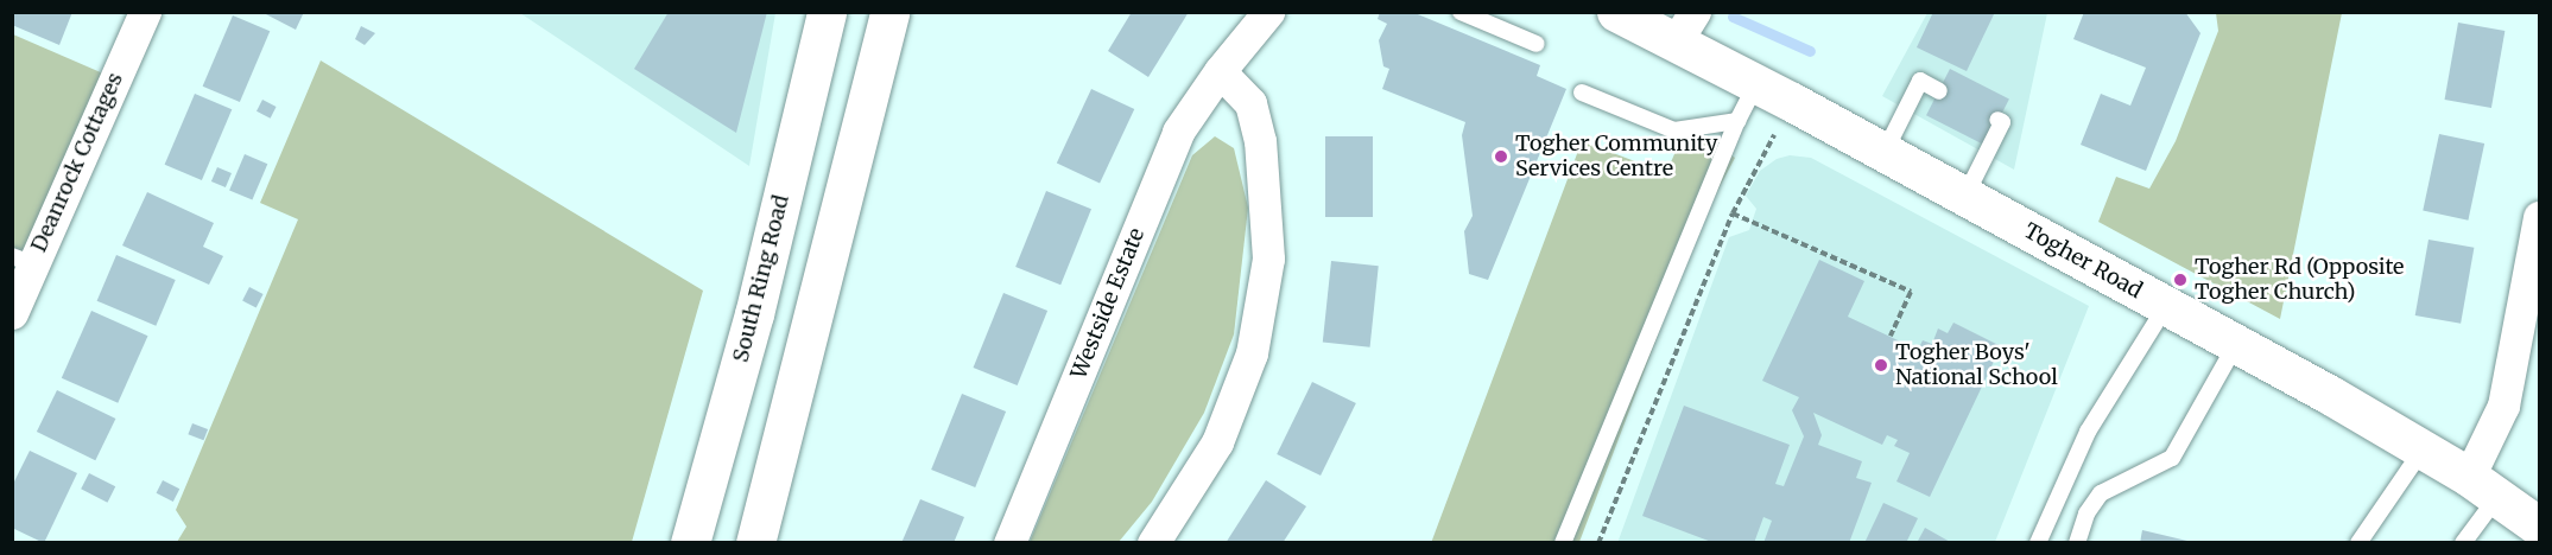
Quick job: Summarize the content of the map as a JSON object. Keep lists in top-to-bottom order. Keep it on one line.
{"streets":{"main road":["Togher Road","South Ring Road"],"street":["Deanrock Cottages","Westside Estate"]},"places":["Togher Community Services Centre","Togher Rd (Opposite Togher Church)","Togher Boys' National School"]}
